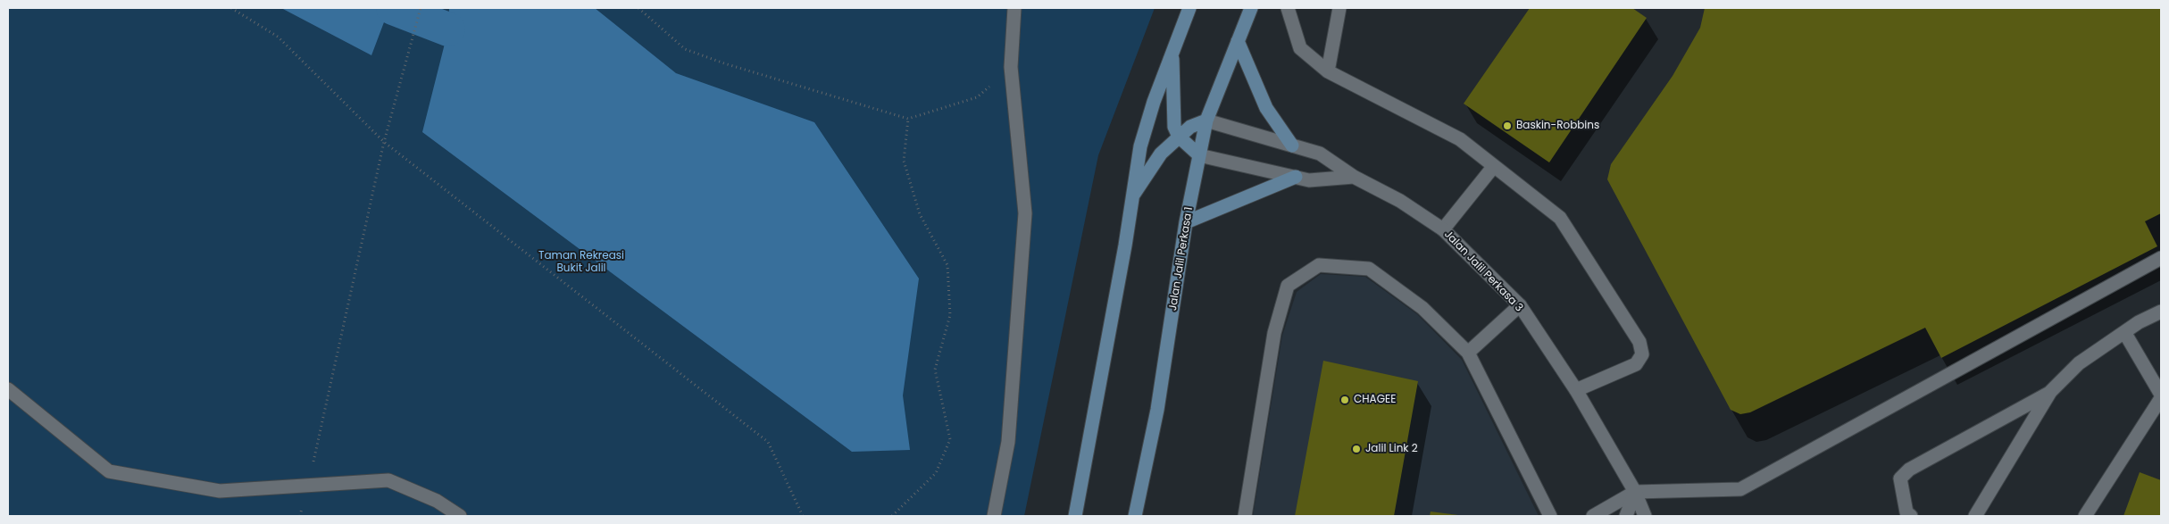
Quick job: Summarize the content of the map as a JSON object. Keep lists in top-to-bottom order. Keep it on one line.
{"streets":{"main road":["Jalan Jalil Perkasa 1"],"street":["Jalan Jalil Perkasa 3"]},"crossings":[["Jalan Jalil Perkasa 1","Jalan Jalil Perkasa 3"]],"parks":["Taman Rekreasi Bukit Jalil"],"places":["Baskin-Robbins","CHAGEE","Jalil Link 2"]}
